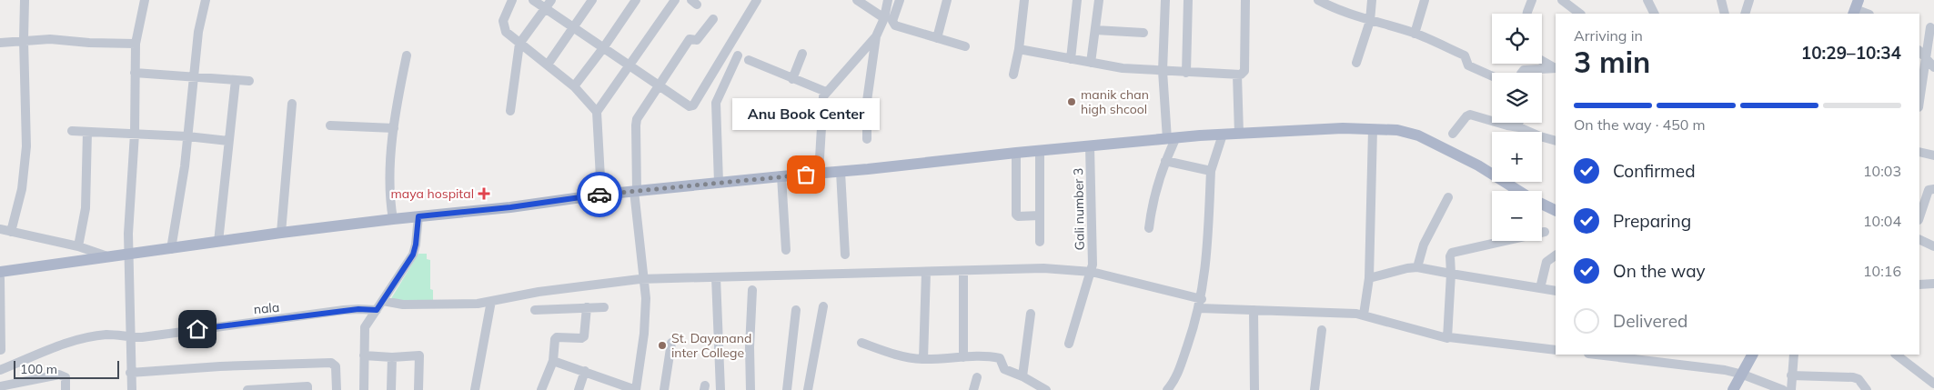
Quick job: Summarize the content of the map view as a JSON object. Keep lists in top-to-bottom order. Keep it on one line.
{"streets":{"street":["Gali number 3","nala"]},"crossings":[["Gali number 3","nala"]],"places":{"other":["manik chan high shcool","Anu Book Center","St. Dayanand inter College"],"health":["maya hospital"]},"scale_bar":"100 m","page":{"map_buttons":["+","−"],"heading":["3 min","Arriving in","10:29–10:34"],"bar":"On the way · 450 m","bubble":"Anu Book Center","list":[["Confirmed","10:03"],["Preparing","10:04"],["On the way","10:16"],"Delivered"],"scale":"100 m"}}
